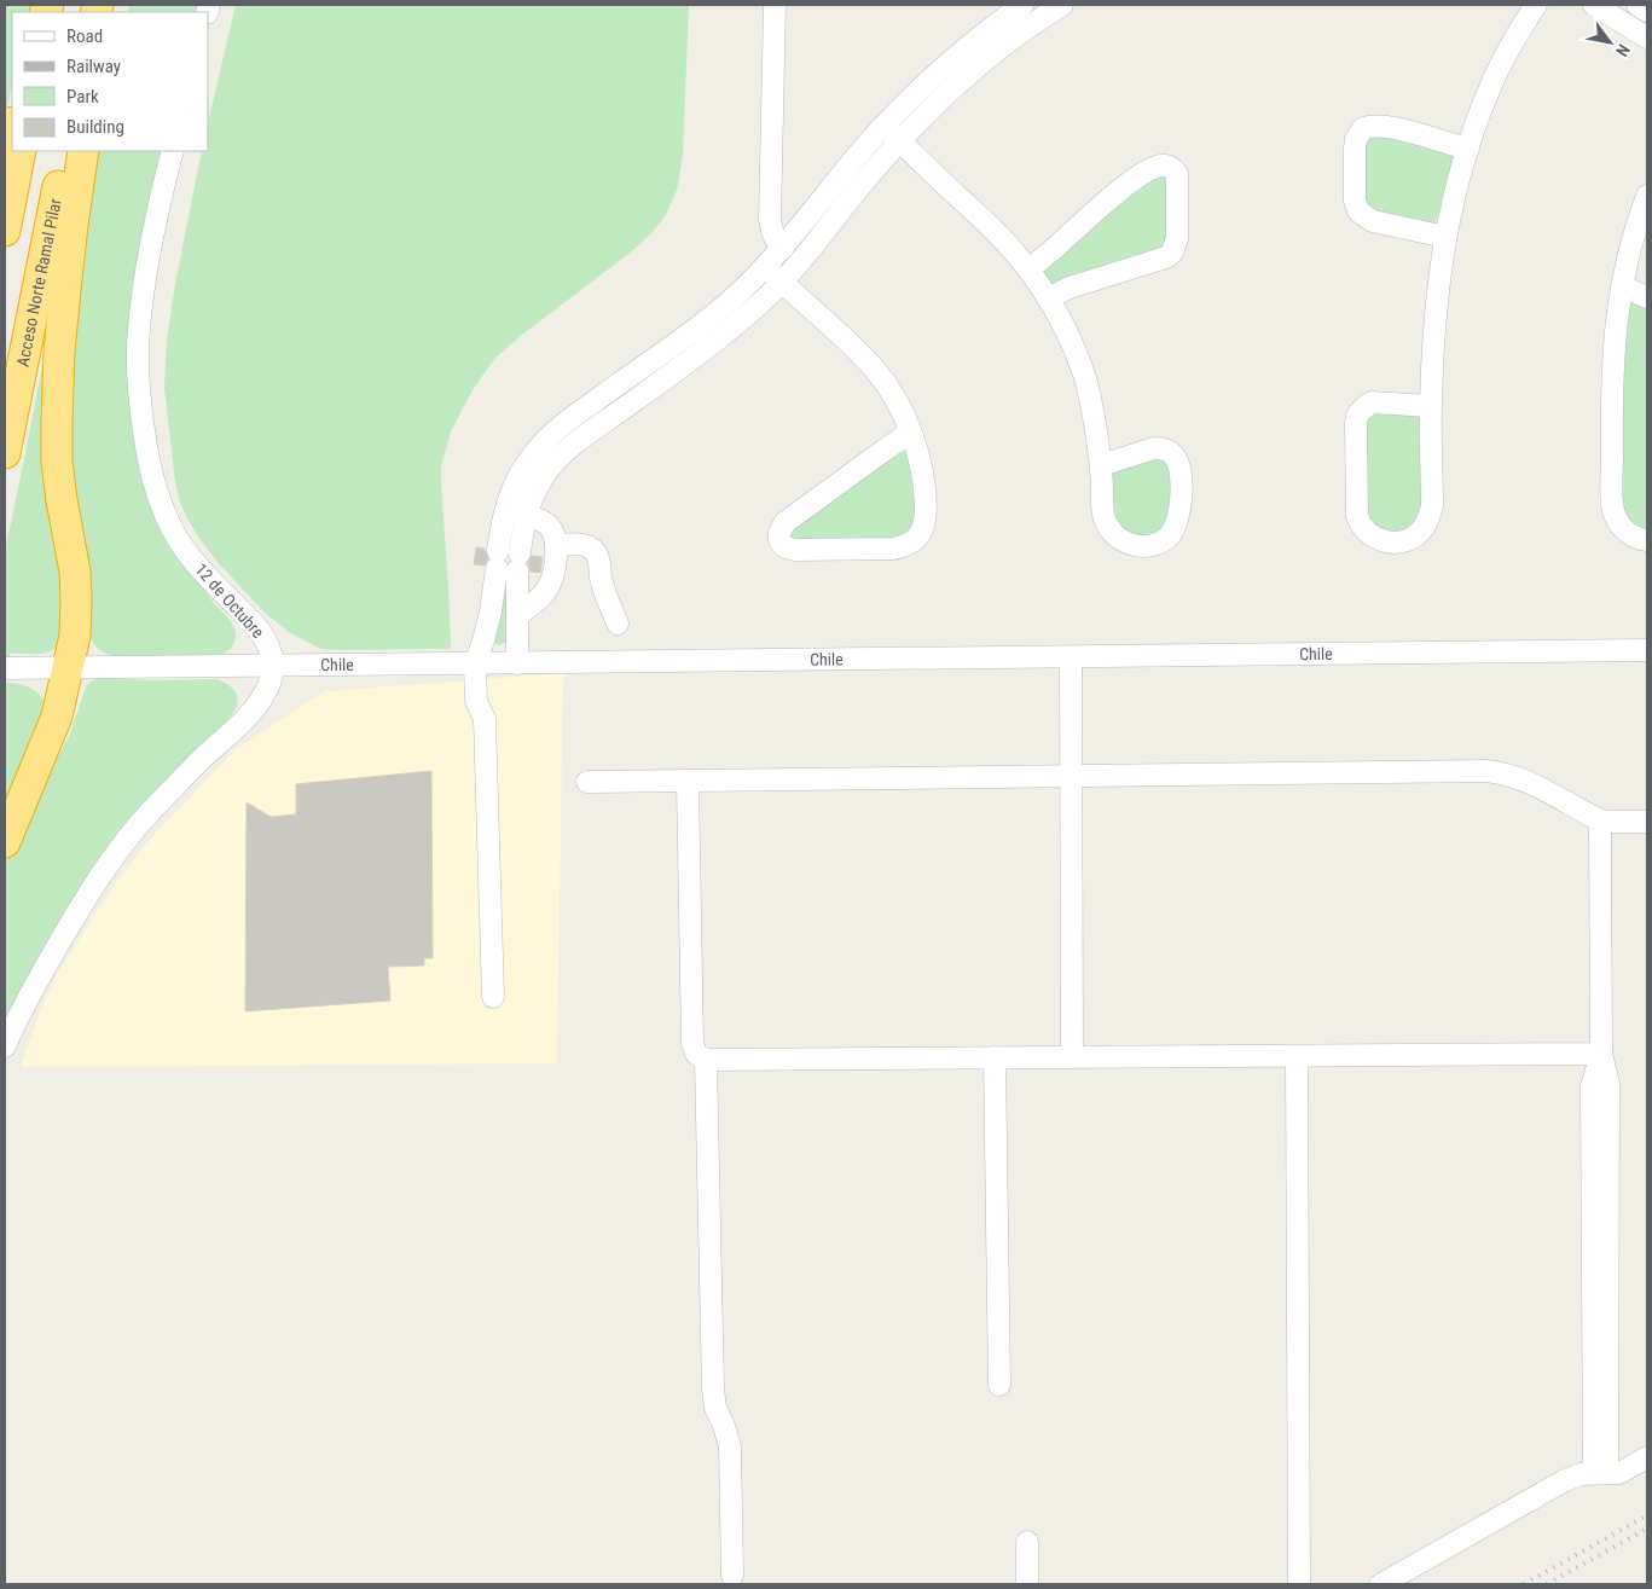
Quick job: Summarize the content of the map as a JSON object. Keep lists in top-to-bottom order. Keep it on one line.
{"streets":{"highway":["Acceso Norte Ramal Pilar"],"street":["12 de Octubre","Chile"]},"crossings":[["12 de Octubre","Chile"]],"legend":["Road","Railway","Park","Building"],"north":"bottom right"}
